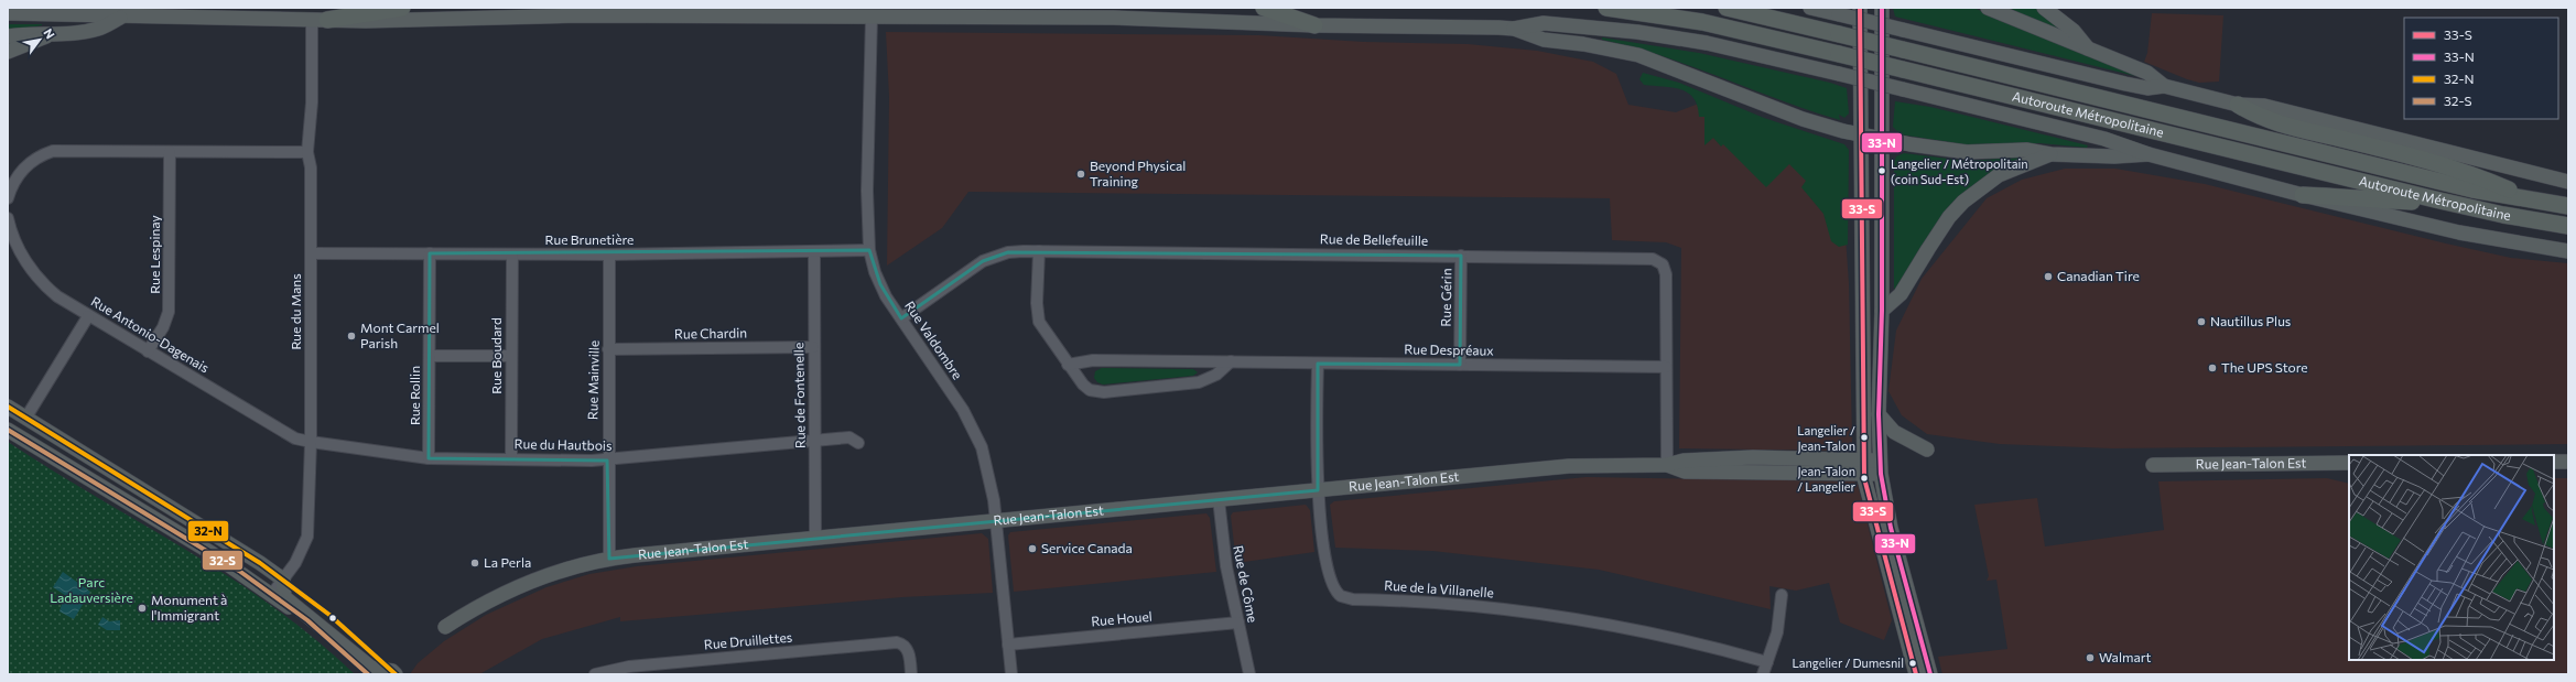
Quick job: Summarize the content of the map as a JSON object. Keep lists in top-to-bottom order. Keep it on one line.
{"streets":{"highway":["Autoroute Métropolitaine"],"main road":["Rue Jean-Talon Est"],"street":["Rue Brunetière","Rue de Bellefeuille","Rue Lespinay","Rue Gérin","Rue du Mans","Rue Chardin","Rue Antonio-Dagenais","Rue Valdombre","Rue Despréaux","Rue Boudard","Rue Mainville","Rue Rollin","Rue de Fontenelle","Rue du Hautbois","Rue de Côme","Rue de la Villanelle","Rue Houel","Rue Druillettes"]},"crossings":[["Rue Brunetière","Rue du Mans"],["Rue Brunetière","Rue Valdombre"],["Rue Brunetière","Rue Boudard"],["Rue Brunetière","Rue Mainville"],["Rue Brunetière","Rue Rollin"],["Rue Brunetière","Rue de Fontenelle"],["Rue de Bellefeuille","Rue Gérin"],["Rue de Bellefeuille","Rue Valdombre"],["Rue de Bellefeuille","Rue Despréaux"],["Rue de Bellefeuille","Rue Jean-Talon Est"],["Rue Lespinay","Rue Antonio-Dagenais"],["Rue Gérin","Rue Despréaux"],["Rue du Mans","Rue Antonio-Dagenais"],["Rue du Mans","Rue du Hautbois"],["Rue Chardin","Rue Mainville"],["Rue Chardin","Rue de Fontenelle"],["Rue Antonio-Dagenais","Rue du Hautbois"],["Rue Valdombre","Rue Jean-Talon Est"],["Rue Valdombre","Rue Houel"],["Rue Despréaux","Rue de la Villanelle"],["Rue Boudard","Rue du Hautbois"],["Rue Mainville","Rue du Hautbois"],["Rue Mainville","Rue Jean-Talon Est"],["Rue Rollin","Rue du Hautbois"],["Rue de Fontenelle","Rue du Hautbois"],["Rue de Fontenelle","Rue Jean-Talon Est"],["Rue Jean-Talon Est","Rue de Côme"],["Rue Jean-Talon Est","Rue de la Villanelle"],["Rue de Côme","Rue Houel"]],"parks":["Parc Ladauversière"],"places":["Langelier / Métropolitain (coin Sud-Est)","Beyond Physical Training","Canadian Tire","Nautillus Plus","Mont Carmel Parish","The UPS Store","Langelier / Jean-Talon","Jean-Talon / Langelier","Service Canada","La Perla","Monument à l'Immigrant","Walmart","Langelier / Dumesnil"],"lines":["transit line 33-S","transit line 33-N","transit line 32-N","transit line 32-S"],"legend":["33-S","33-N","32-N","32-S"],"north":"top right"}
